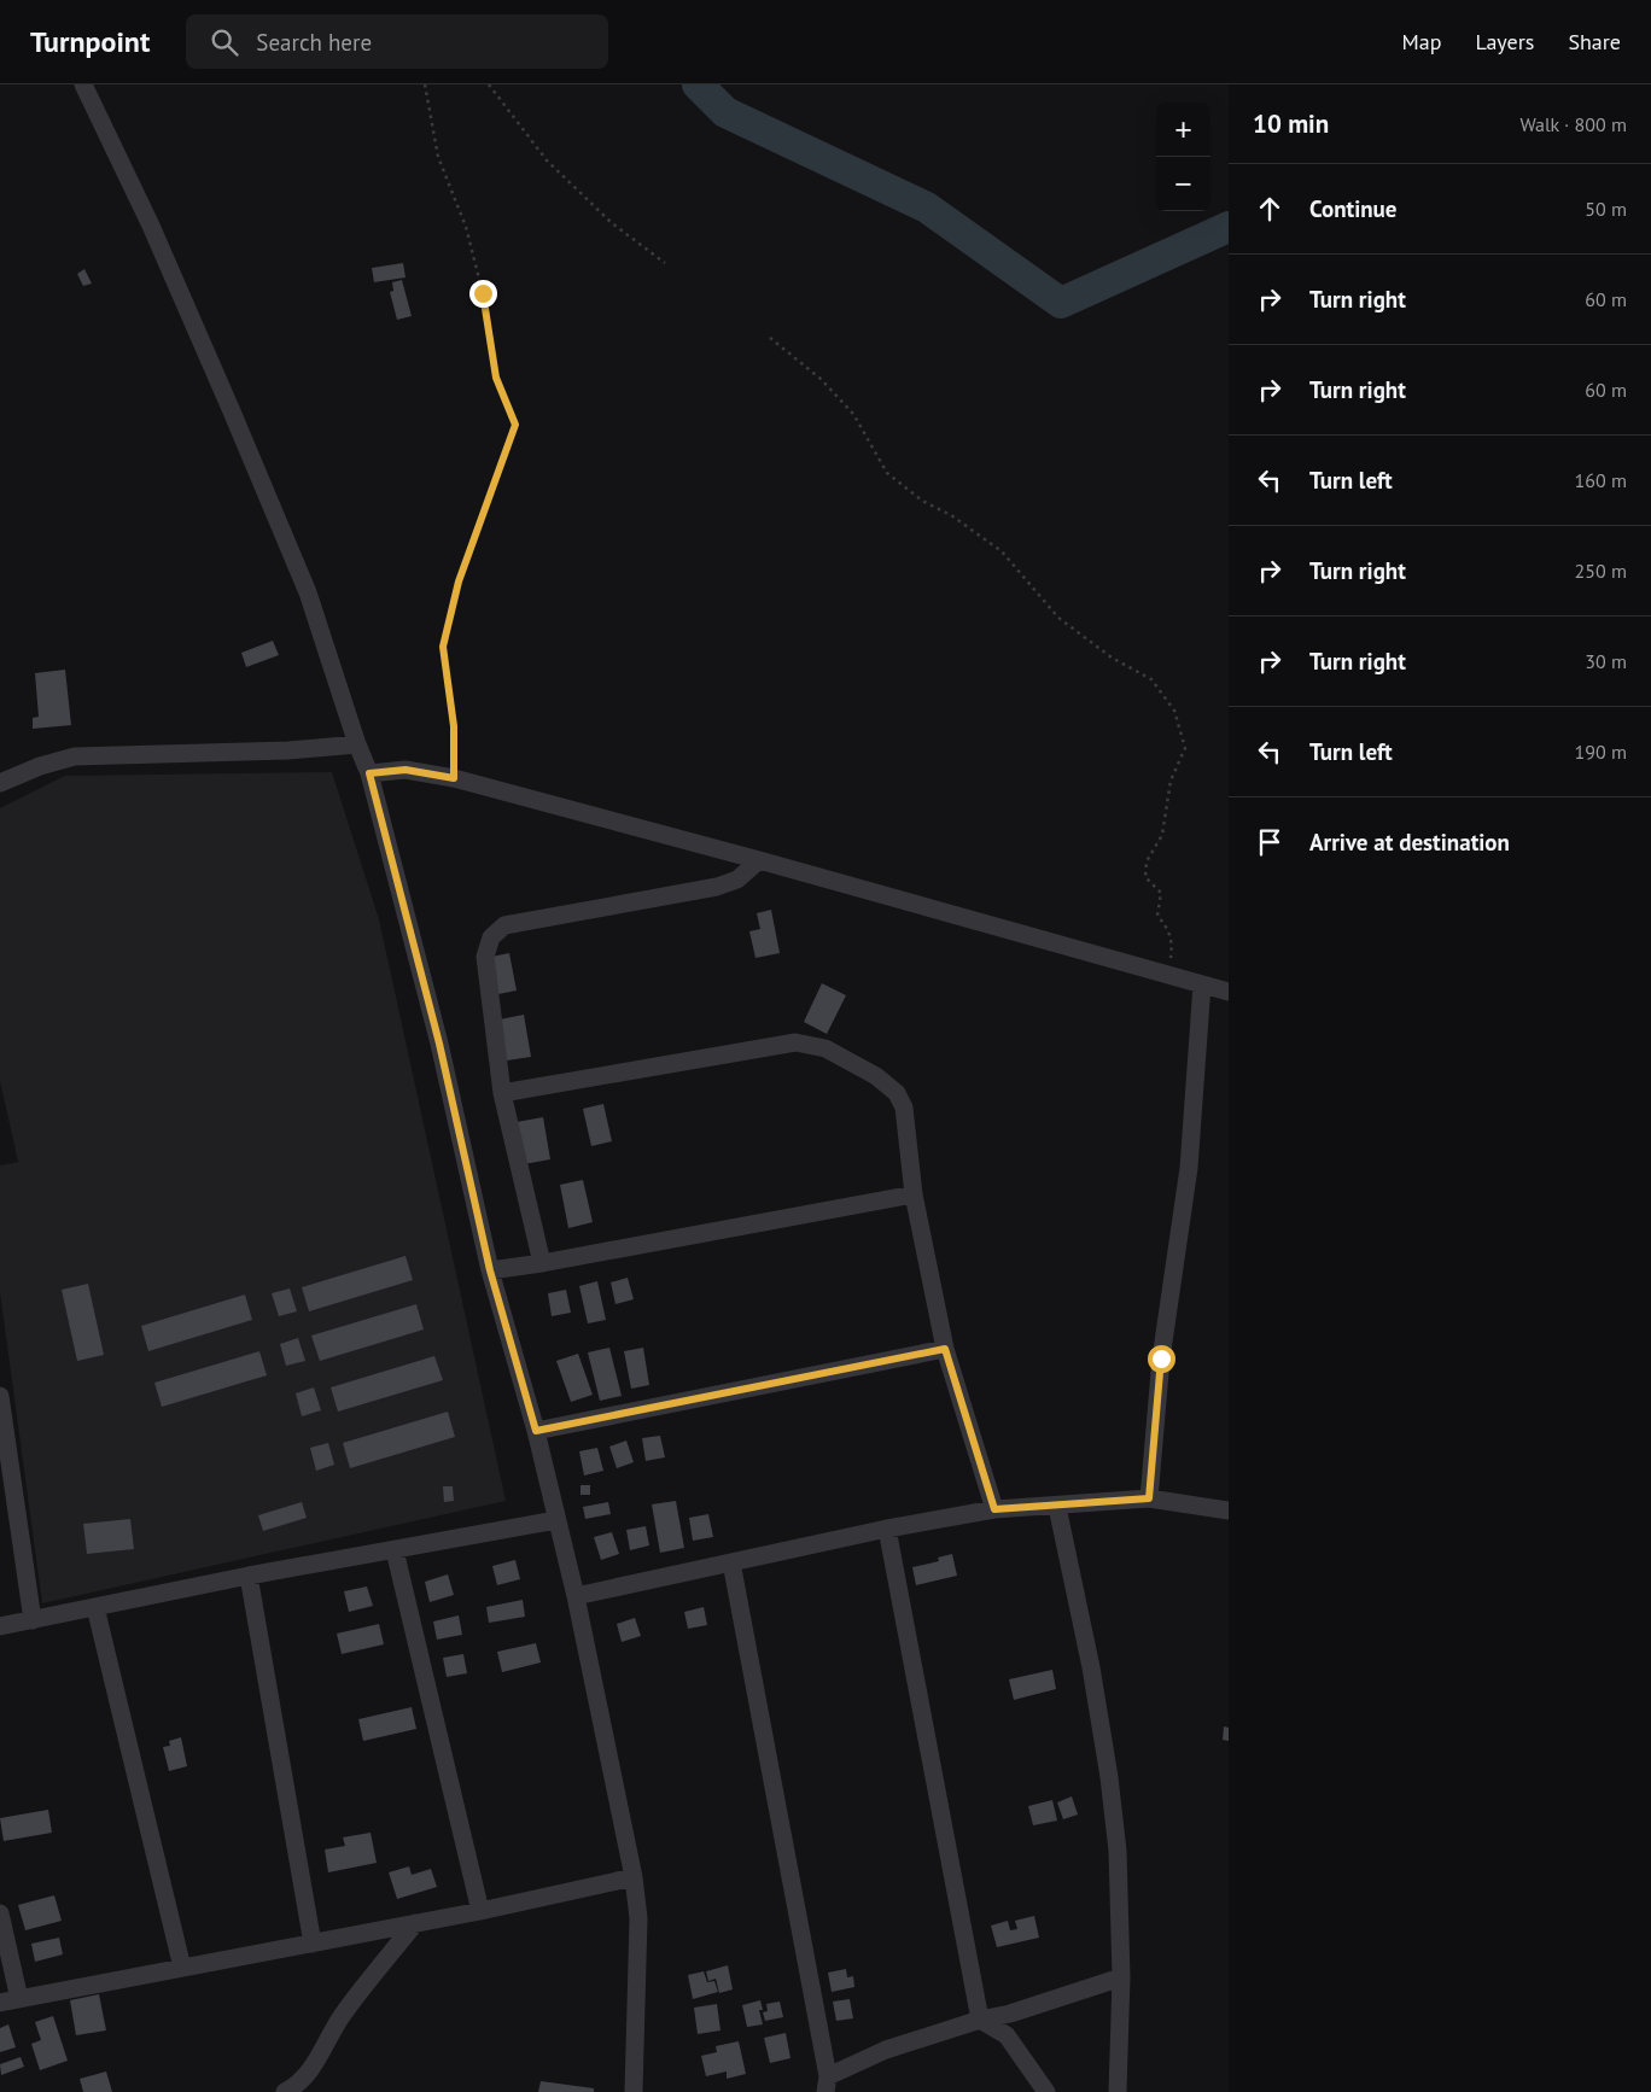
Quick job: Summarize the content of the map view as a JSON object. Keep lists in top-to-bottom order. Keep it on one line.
{"page":{"header":"Turnpoint","search":"Search here","nav":["Map","Layers","Share"],"heading":["10 min","Walk · 800 m"],"map_buttons":["+","−"],"list":[["Continue","50 m"],["Turn right","60 m"],["Turn right","60 m"],["Turn left","160 m"],["Turn right","250 m"],["Turn right","30 m"],["Turn left","190 m"],"Arrive at destination"]}}
